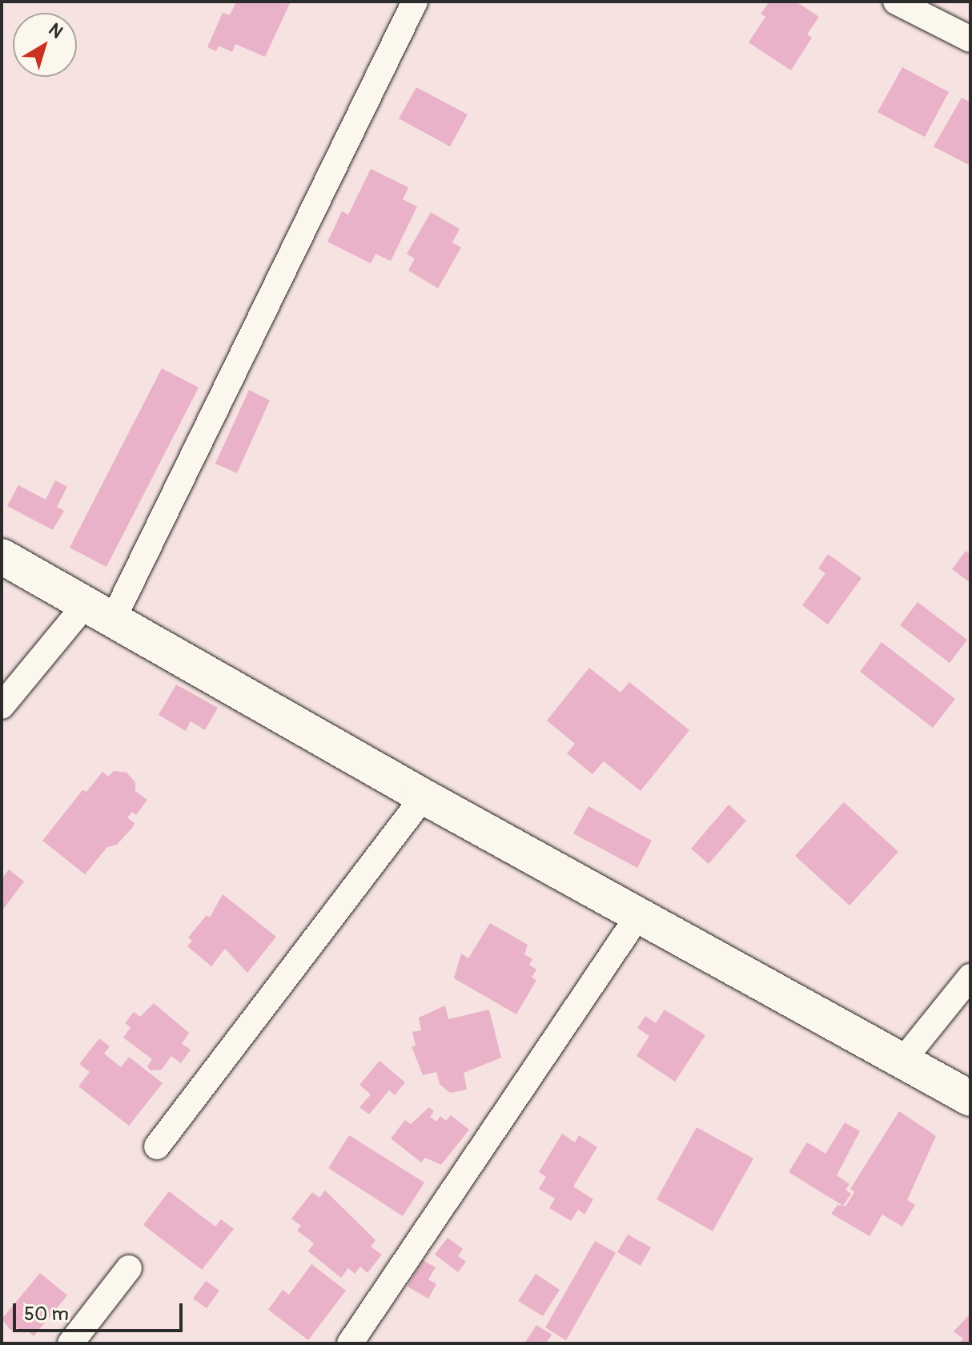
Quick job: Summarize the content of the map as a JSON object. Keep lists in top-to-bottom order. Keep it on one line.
{"scale_bar":"50 m","north":"top right"}
